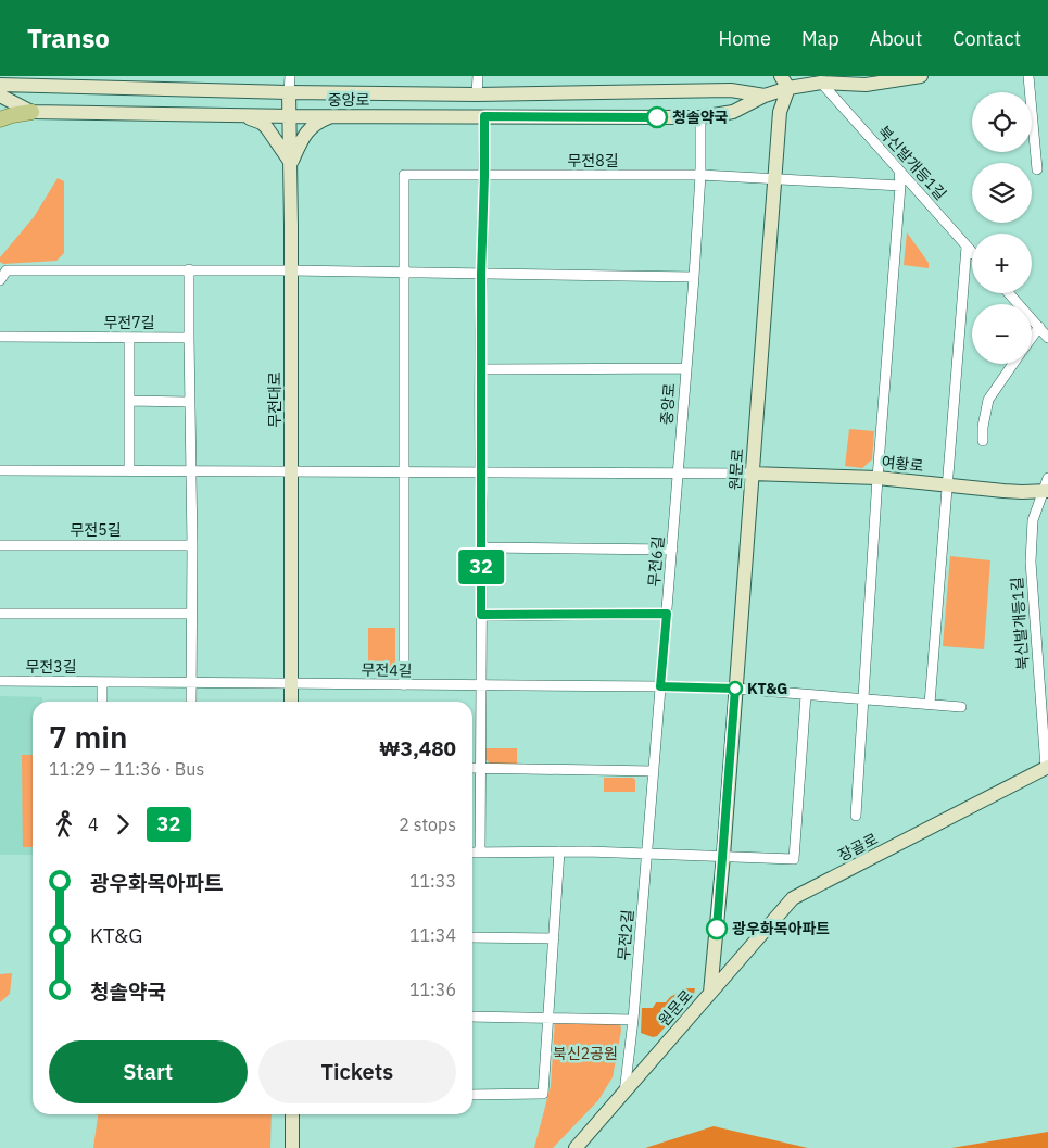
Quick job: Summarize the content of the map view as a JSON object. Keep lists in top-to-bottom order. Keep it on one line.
{"streets":{"street":["중앙로","무전8길","북신발개등1길","무전7길","무전대로","여황로","원문로","무전5길","무전6길","무전3길","무전4길","장골로","무전2길"]},"crossings":[["중앙로","무전8길"],["중앙로","무전대로"],["중앙로","무전6길"],["무전8길","무전4길"],["북신발개등1길","여황로"],["북신발개등1길","장골로"],["무전대로","무전3길"],["무전대로","무전4길"],["여황로","원문로"],["원문로","무전4길"],["원문로","장골로"],["원문로","무전2길"],["무전6길","무전4길"],["무전3길","무전4길"]],"parks":["북신2공원"],"places":["청솔약국","KT&G","광우화목아파트"],"lines":["bus line 32"],"page":{"header":"Transo","nav":["Home","Map","About","Contact"],"on_map":"32","map_buttons":["+","−"],"heading":["7 min","11:29 – 11:36 · Bus","₩3,480"],"legs":["4","32","2 stops"],"list":[{"name":"광우화목아파트","value":"11:33"},{"name":"KT&G","value":"11:34"},{"name":"청솔약국","value":"11:36"}],"buttons":["Start","Tickets"]}}
